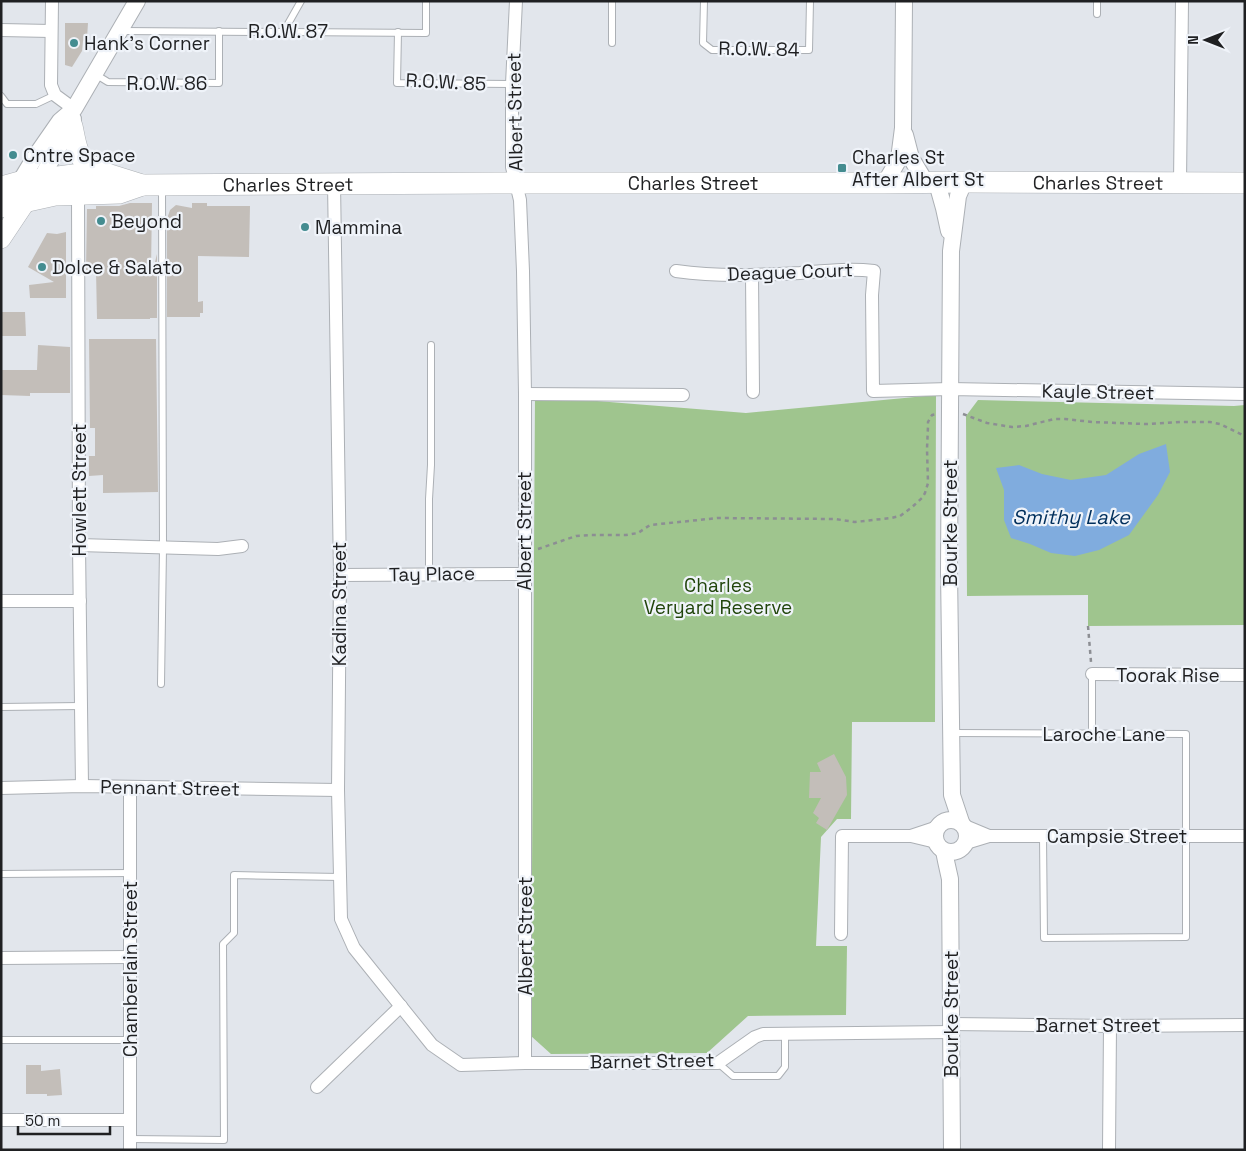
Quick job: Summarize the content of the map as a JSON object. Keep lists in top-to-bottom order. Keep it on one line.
{"streets":{"highway":["Charles Street"],"street":["Albert Street","Deague Court","Kayle Street","Howlett Street","Bourke Street","Tay Place","Kadina Street","Toorak Rise","Pennant Street","Campsie Street","Chamberlain Street","Barnet Street"],"lane":["R.O.W. 87","R.O.W. 84","R.O.W. 85","R.O.W. 86","Laroche Lane"]},"crossings":[["R.O.W. 87","R.O.W. 85"],["R.O.W. 87","R.O.W. 86"],["R.O.W. 85","Albert Street"],["Albert Street","Charles Street"],["Albert Street","Tay Place"],["Albert Street","Barnet Street"],["Charles Street","Howlett Street"],["Charles Street","Bourke Street"],["Charles Street","Kadina Street"],["Deague Court","Kayle Street"],["Kayle Street","Bourke Street"],["Howlett Street","Pennant Street"],["Bourke Street","Laroche Lane"],["Bourke Street","Campsie Street"],["Bourke Street","Barnet Street"],["Tay Place","Kadina Street"],["Kadina Street","Pennant Street"],["Kadina Street","Barnet Street"],["Laroche Lane","Campsie Street"],["Pennant Street","Chamberlain Street"]],"water":["Smithy Lake"],"parks":["Charles Veryard Reserve"],"places":{"other":["Hank's Corner","Cntre Space","Beyond","Mammina","Dolce & Salato"],"transit":["Charles St After Albert St"]},"scale_bar":"50 m","north":"left"}
